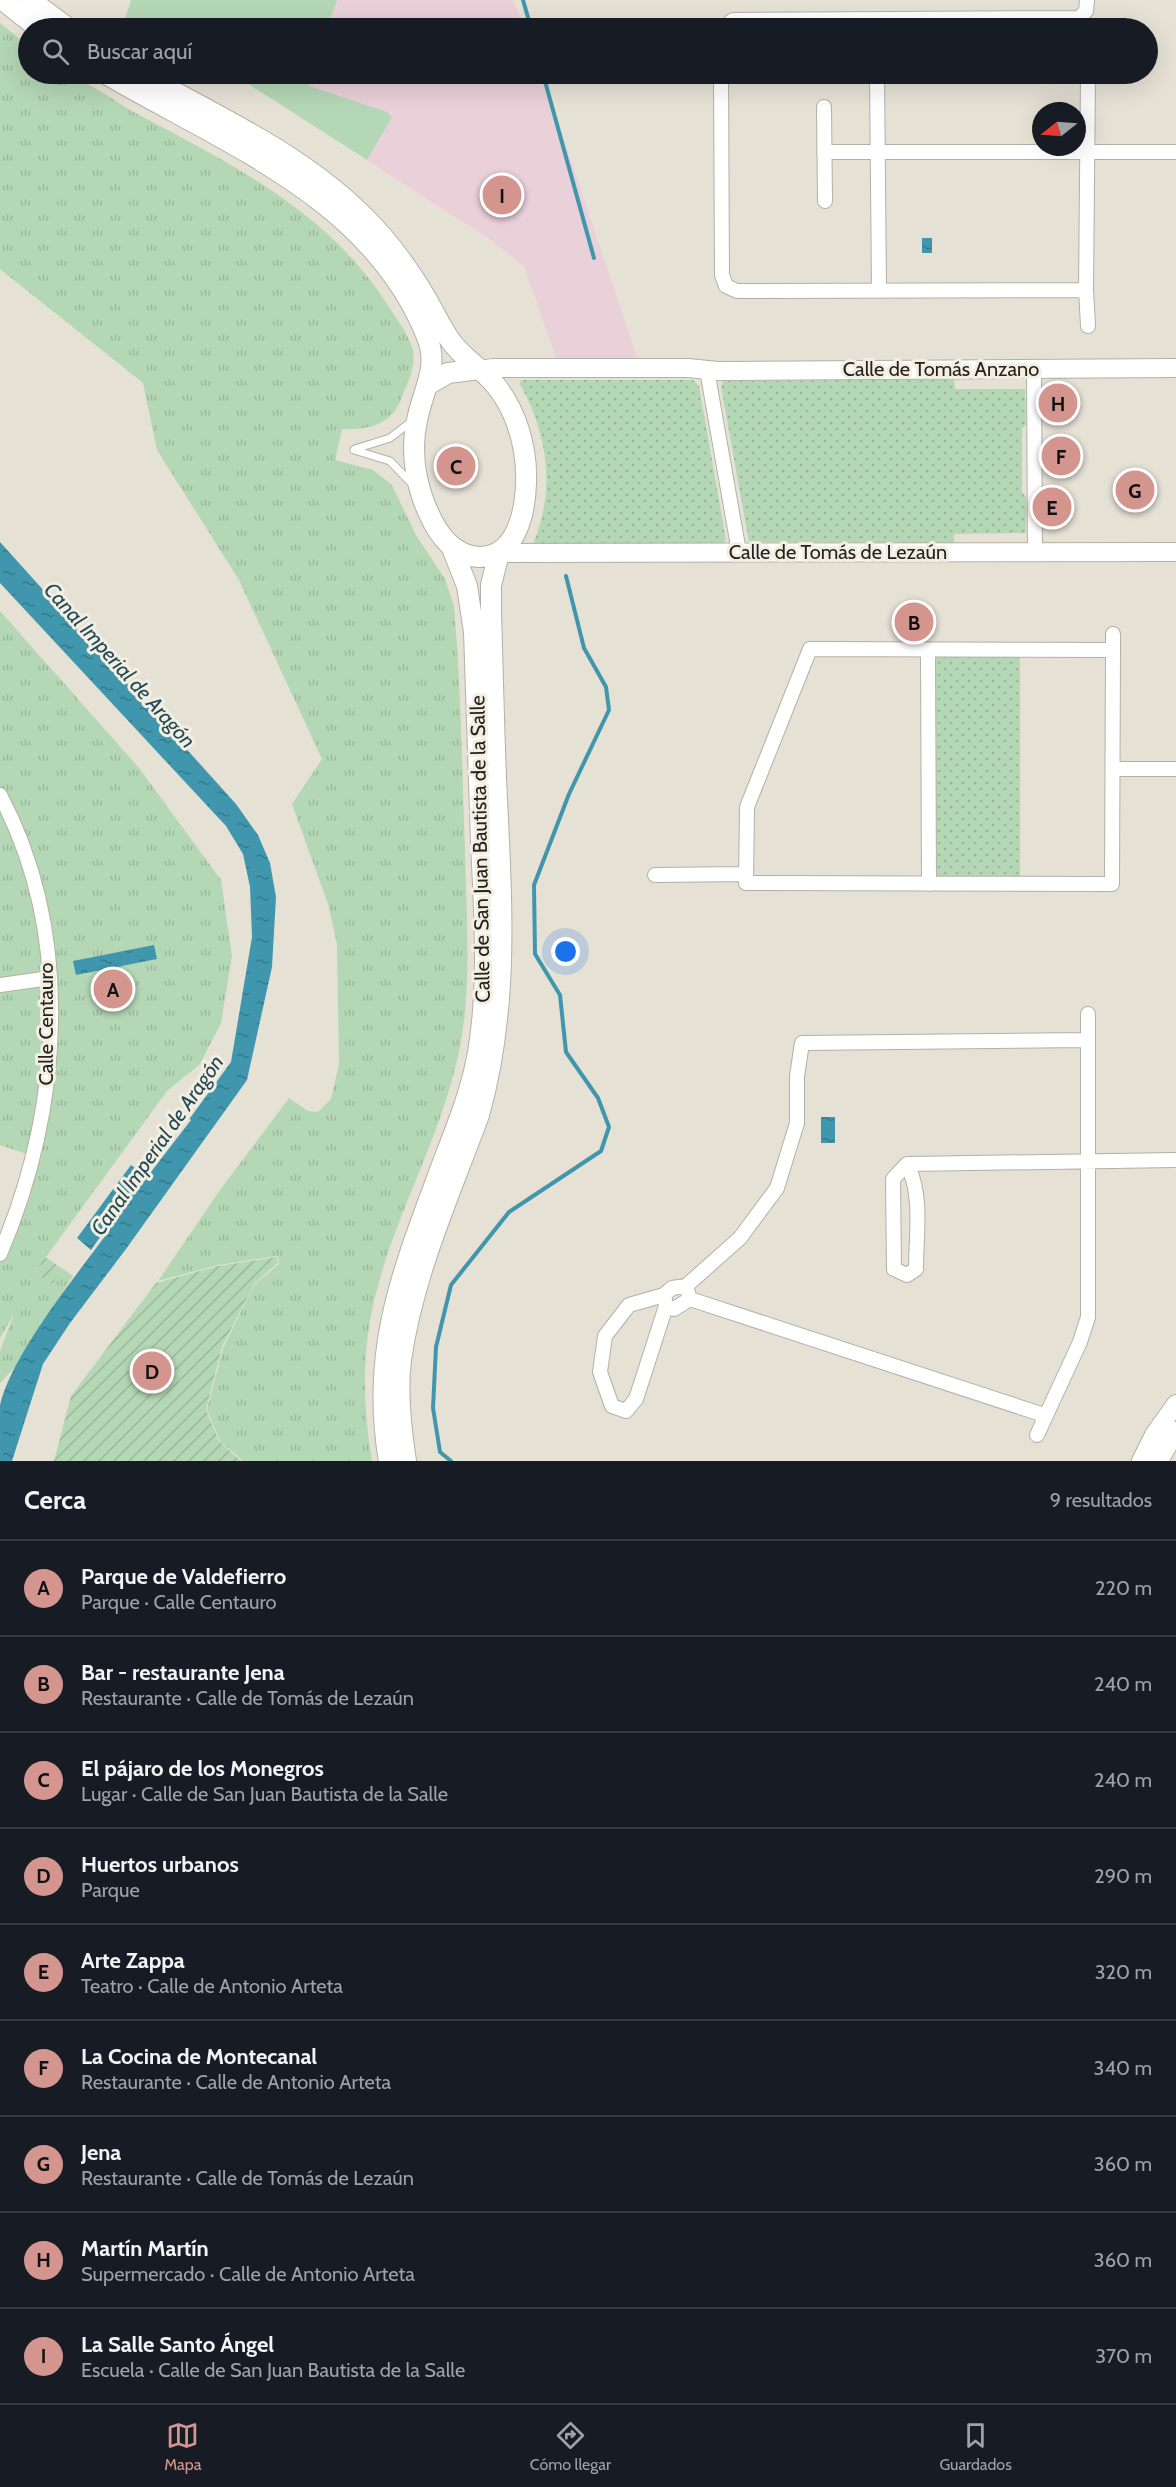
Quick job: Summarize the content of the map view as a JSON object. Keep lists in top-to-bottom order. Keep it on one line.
{"streets":{"main road":["Calle de San Juan Bautista de la Salle"],"street":["Calle de Tomás Anzano","Calle de Tomás de Lezaún","Calle Centauro"]},"crossings":[["Calle de Tomás Anzano","Calle de Tomás de Lezaún"],["Calle de Tomás Anzano","Calle de San Juan Bautista de la Salle"],["Calle de Tomás de Lezaún","Calle de San Juan Bautista de la Salle"]],"water":["Canal Imperial de Aragón"],"north":"left","page":{"search":"Buscar aquí","pins":["I","H","F","C","G","E","B","A","D"],"heading":["Cerca","9 resultados"],"list":[{"mark":"A","name":"Parque de Valdefierro","note":"Parque · Calle Centauro","value":"220 m"},{"mark":"B","name":"Bar - restaurante Jena","note":"Restaurante · Calle de Tomás de Lezaún","value":"240 m"},{"mark":"C","name":"El pájaro de los Monegros","note":"Lugar · Calle de San Juan Bautista de la Salle","value":"240 m"},{"mark":"D","name":"Huertos urbanos","note":"Parque","value":"290 m"},{"mark":"E","name":"Arte Zappa","note":"Teatro · Calle de Antonio Arteta","value":"320 m"},{"mark":"F","name":"La Cocina de Montecanal","note":"Restaurante · Calle de Antonio Arteta","value":"340 m"},{"mark":"G","name":"Jena","note":"Restaurante · Calle de Tomás de Lezaún","value":"360 m"},{"mark":"H","name":"Martín Martín","note":"Supermercado · Calle de Antonio Arteta","value":"360 m"},{"mark":"I","name":"La Salle Santo Ángel","note":"Escuela · Calle de San Juan Bautista de la Salle","value":"370 m"}],"nav":["Mapa","Cómo llegar","Guardados"]}}
